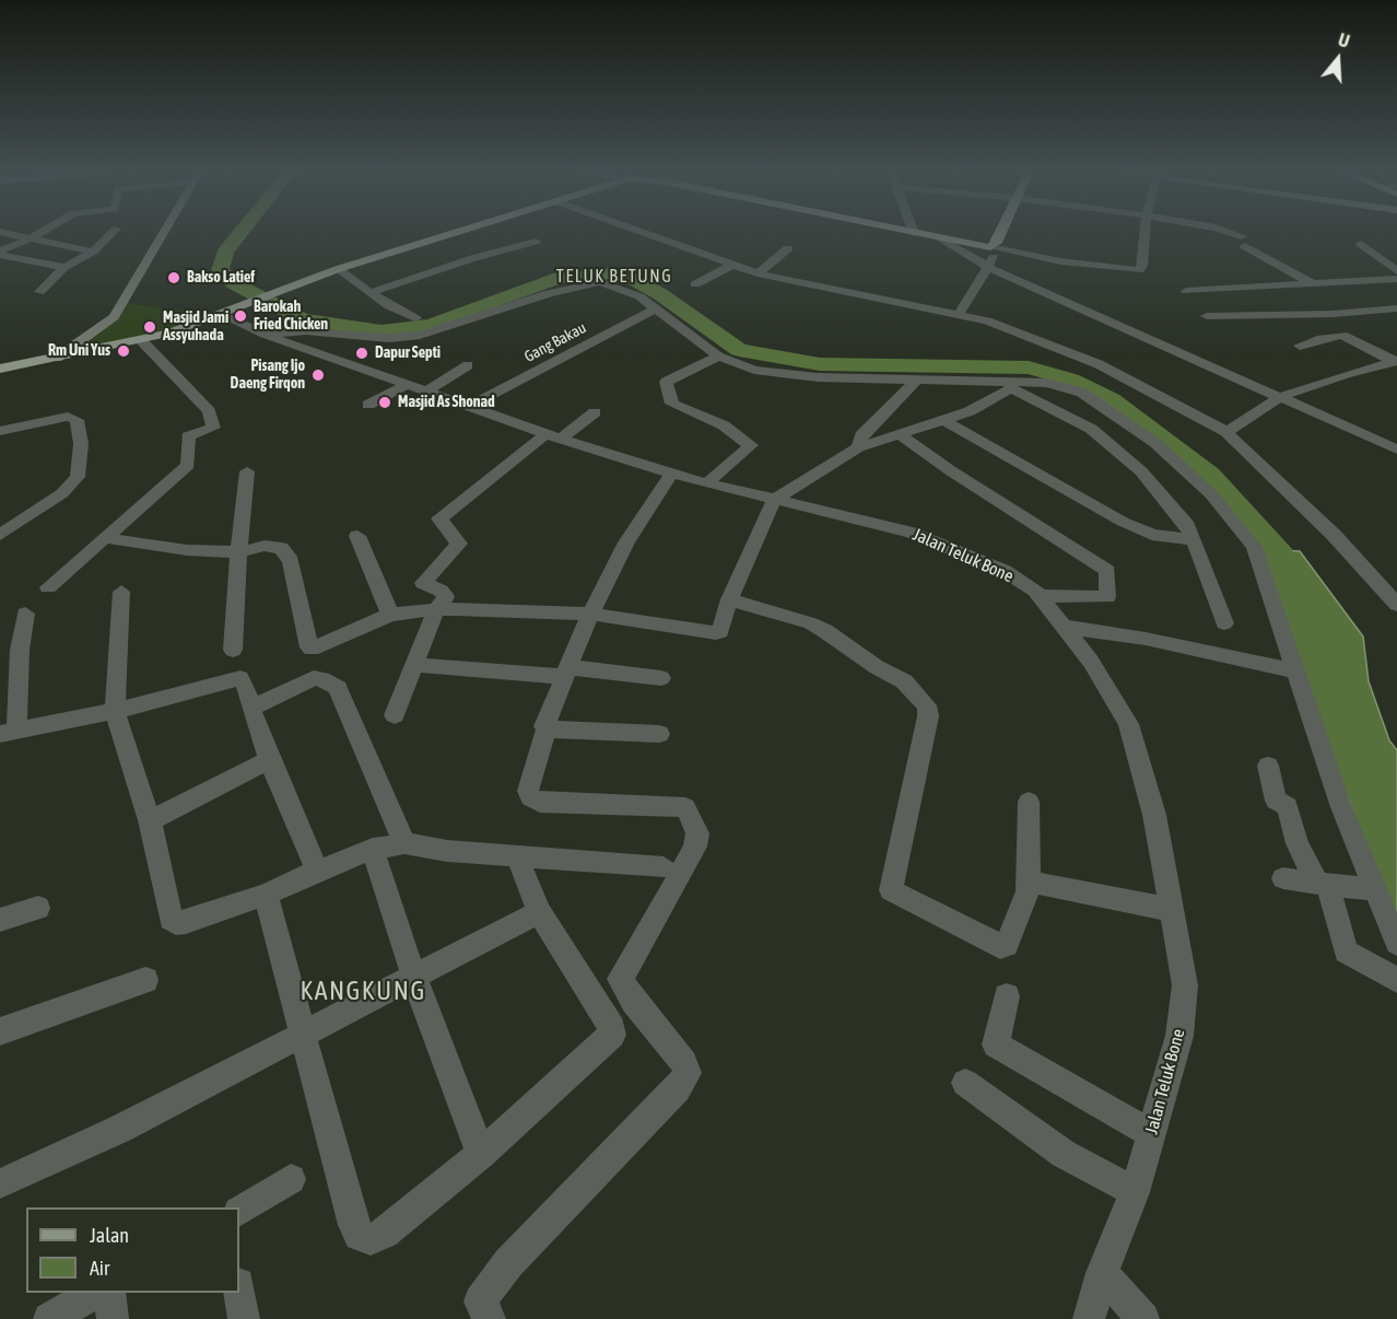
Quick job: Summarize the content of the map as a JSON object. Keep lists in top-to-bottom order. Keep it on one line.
{"streets":{"street":["Gang Bakau","Jalan Teluk Bone"]},"crossings":[["Gang Bakau","Jalan Teluk Bone"]],"districts":["TELUK BETUNG","KANGKUNG"],"places":["Bakso Latief","Barokah Fried Chicken","Masjid Jami Assyuhada","Rm Uni Yus","Dapur Septi","Pisang Ijo Daeng Firqon","Masjid As Shonad"],"legend":["Jalan","Air"],"north":"top"}
